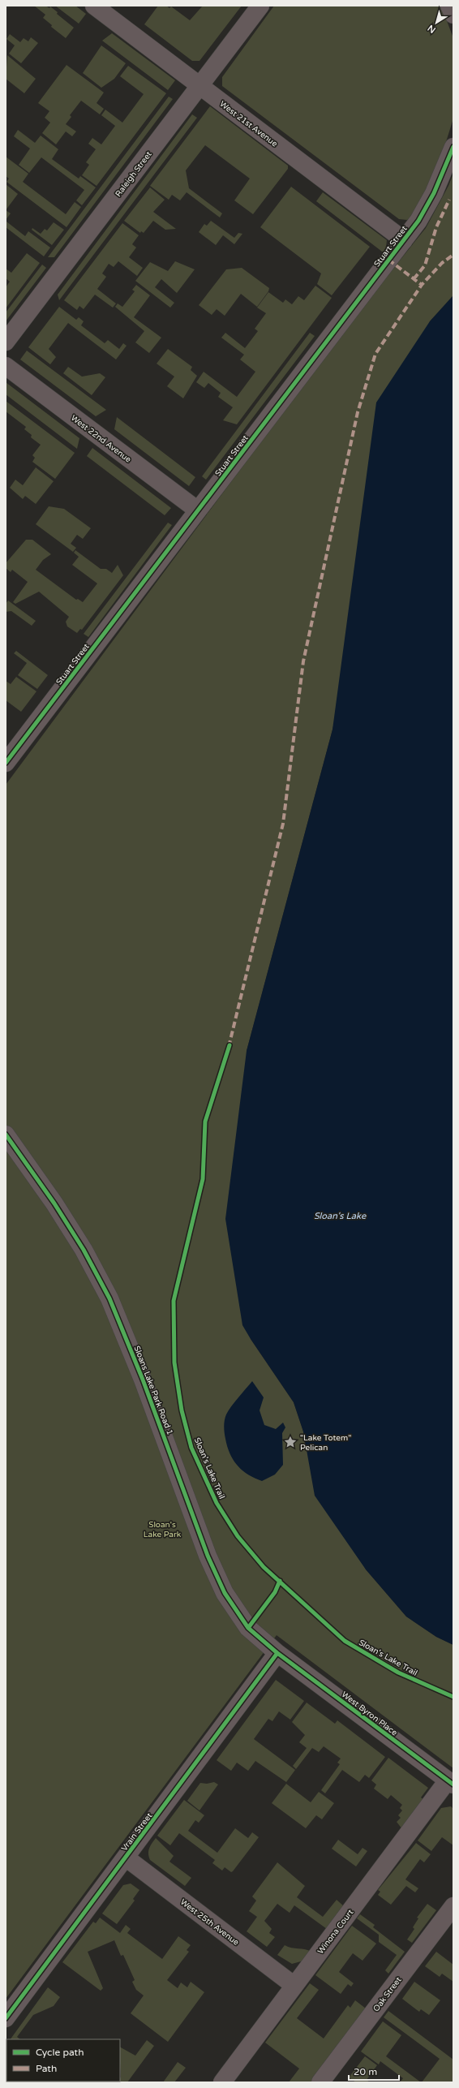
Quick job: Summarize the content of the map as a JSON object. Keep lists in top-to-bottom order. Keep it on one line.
{"streets":{"street":["West 21st Avenue","Raleigh Street","Stuart Street","West 22nd Avenue","Sloans Lake Park Road 1","West Byron Place","Vrain Street","West 25th Avenue","Winona Court","Oak Street"],"cycle path":["Sloan's Lake Trail"]},"crossings":[["West 21st Avenue","Raleigh Street"],["West 21st Avenue","Stuart Street"],["Stuart Street","West 22nd Avenue"],["Sloans Lake Park Road 1","West Byron Place"],["Sloans Lake Park Road 1","Vrain Street"],["West Byron Place","Vrain Street"],["West Byron Place","Winona Court"],["Vrain Street","West 25th Avenue"],["West 25th Avenue","Winona Court"]],"water":["Sloan's Lake"],"parks":["Sloan's Lake Park"],"places":{"place":["\"Lake Totem\" Pelican"]},"legend":["Cycle path","Path"],"scale_bar":"20 m","north":"bottom left"}
